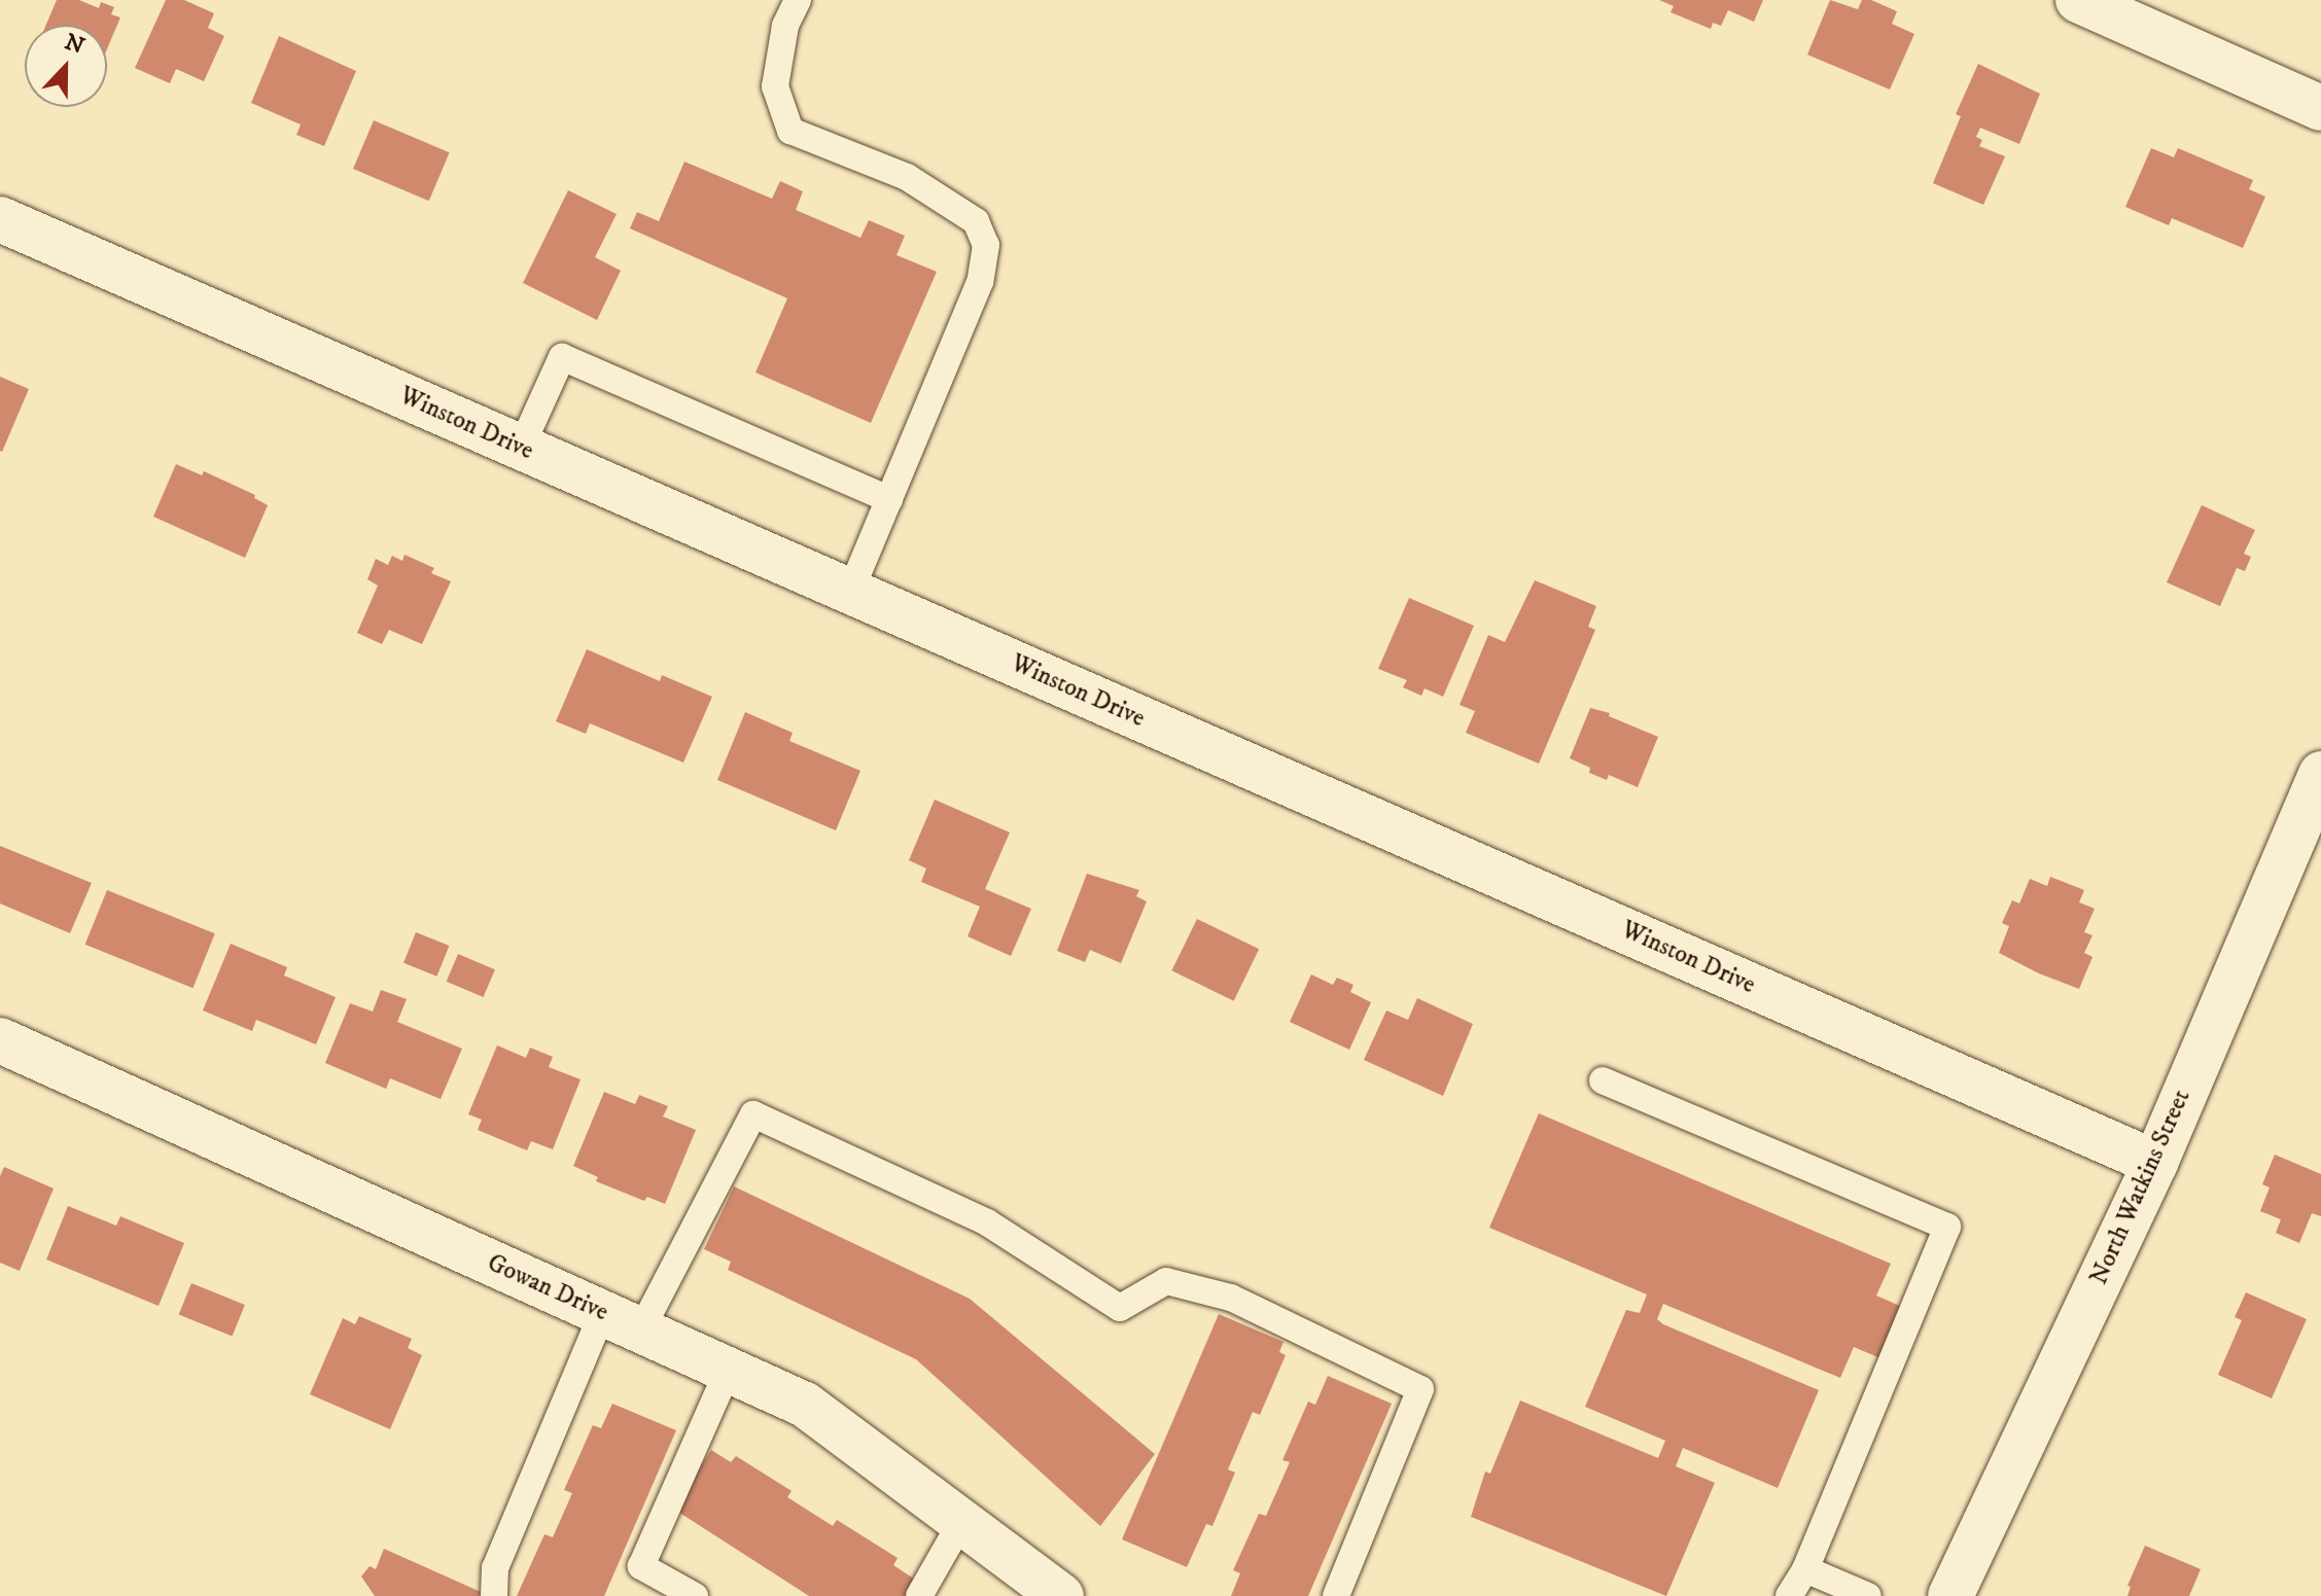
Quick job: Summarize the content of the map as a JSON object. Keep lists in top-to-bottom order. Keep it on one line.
{"streets":{"street":["Winston Drive","North Watkins Street","Gowan Drive"]},"crossings":[["Winston Drive","North Watkins Street"]],"north":"top"}
